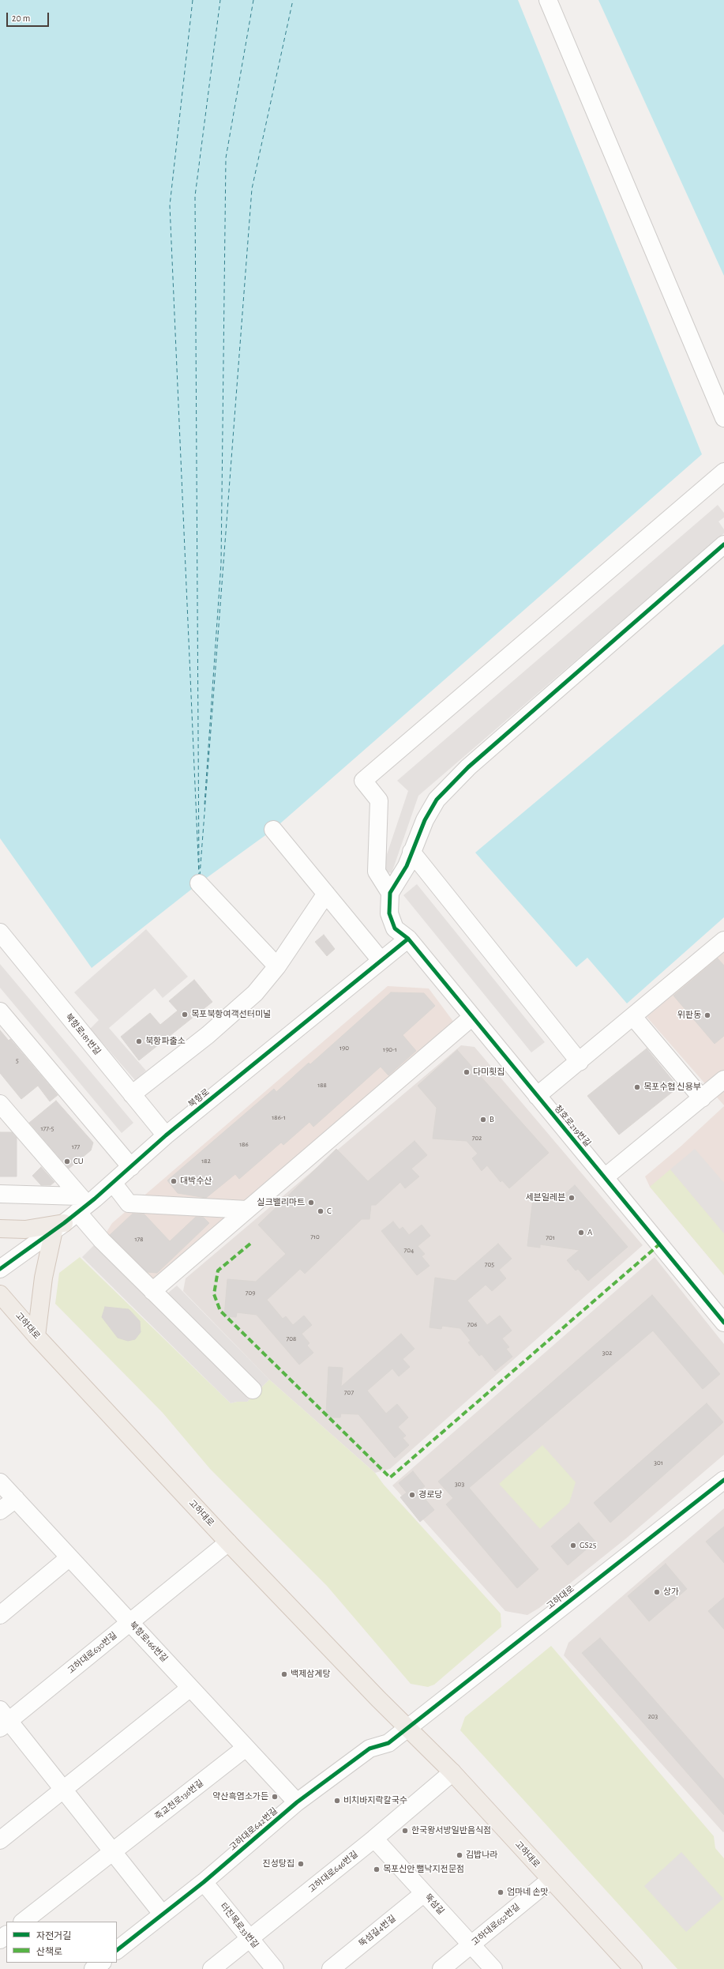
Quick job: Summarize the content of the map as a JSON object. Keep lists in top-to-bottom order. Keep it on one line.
{"streets":{"main road":["고하대로"],"street":["북항로181번길","북항로","청호로219번길","북항로166번길","고하대로630번길","죽교천로136번길","고하대로642번길","고하대로646번길","뚝섬길","고하대로652번길","터진목로33번길","뚝섬길4번길"]},"crossings":[["북항로181번길","북항로"],["북항로","청호로219번길"],["고하대로","고하대로630번길"],["고하대로","고하대로642번길"],["고하대로","고하대로646번길"],["고하대로","고하대로652번길"],["북항로166번길","고하대로630번길"],["북항로166번길","죽교천로136번길"],["북항로166번길","고하대로642번길"],["고하대로642번길","터진목로33번길"],["고하대로646번길","뚝섬길"],["고하대로646번길","터진목로33번길"],["뚝섬길","고하대로652번길"],["뚝섬길","뚝섬길4번길"]],"places":["목포북항여객선터미널","위판동","북항파출소","다미횟집","목포수협 신용부","B","CU","대박수산","세븐일레븐","실크밸리마트","C","A","경로당","GS25","상가","백제삼계탕","약산흑염소가든","비치바지락칼국수","한국왕서방일반음식점","김밥나라","진성탕집","목포신안 뻘낙지전문점","엄마네 손맛"],"house_numbers":["190","190-1","5","188","186-1","177-5","702","186","177","182","710","701","178","704","705","709","706","708","302","707","301","303","203"],"legend":["자전거길","산책로"],"scale_bar":"20 m"}
